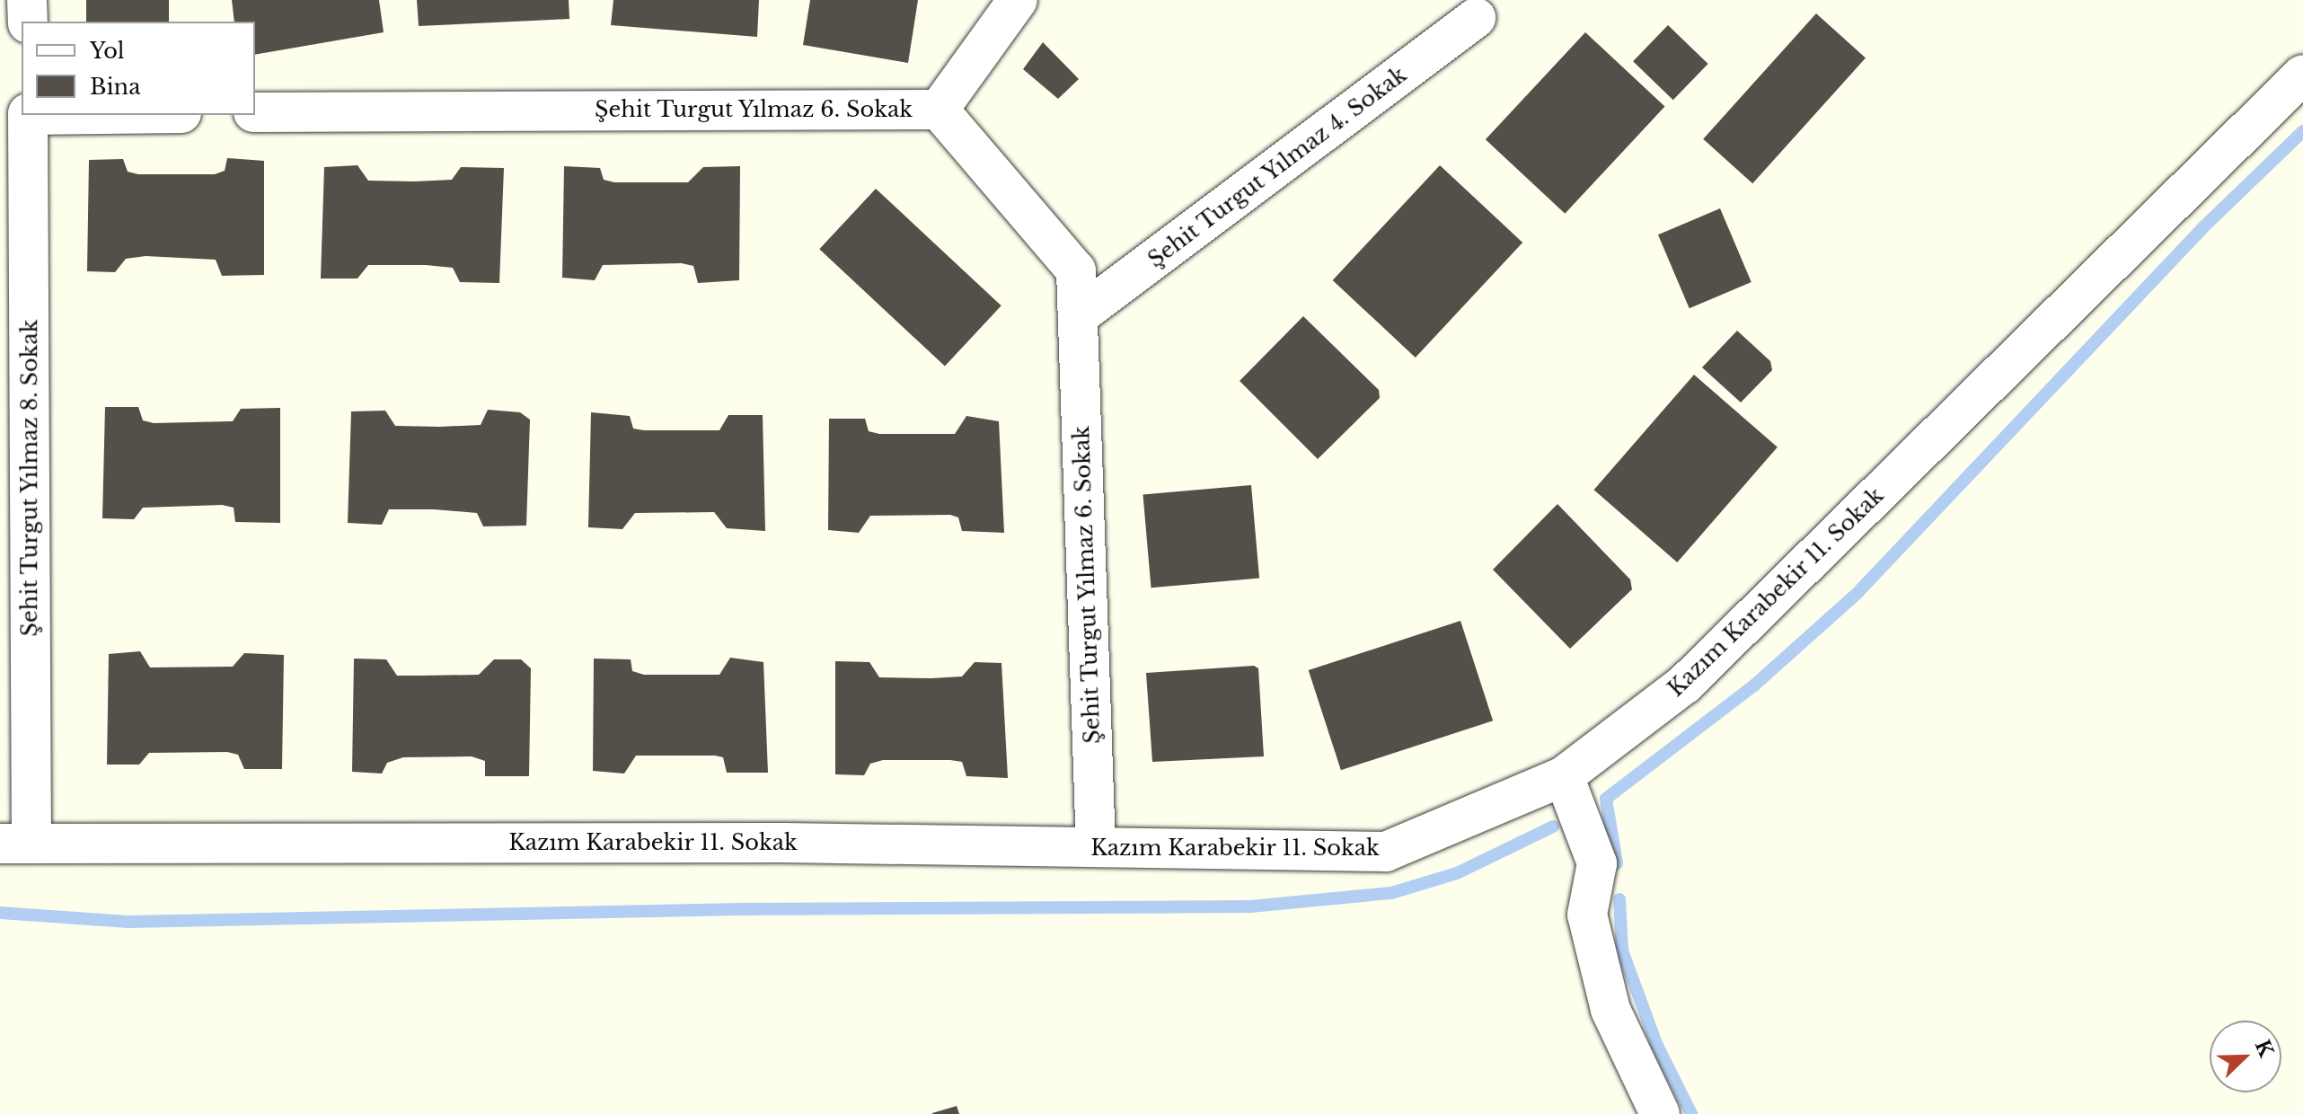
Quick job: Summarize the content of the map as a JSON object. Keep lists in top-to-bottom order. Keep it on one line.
{"streets":{"street":["Şehit Turgut Yılmaz 6. Sokak","Şehit Turgut Yılmaz 4. Sokak","Şehit Turgut Yılmaz 8. Sokak","Kazım Karabekir 11. Sokak"]},"crossings":[["Şehit Turgut Yılmaz 6. Sokak","Şehit Turgut Yılmaz 4. Sokak"],["Şehit Turgut Yılmaz 6. Sokak","Kazım Karabekir 11. Sokak"],["Şehit Turgut Yılmaz 8. Sokak","Kazım Karabekir 11. Sokak"]],"legend":["Yol","Bina"],"north":"top right"}
